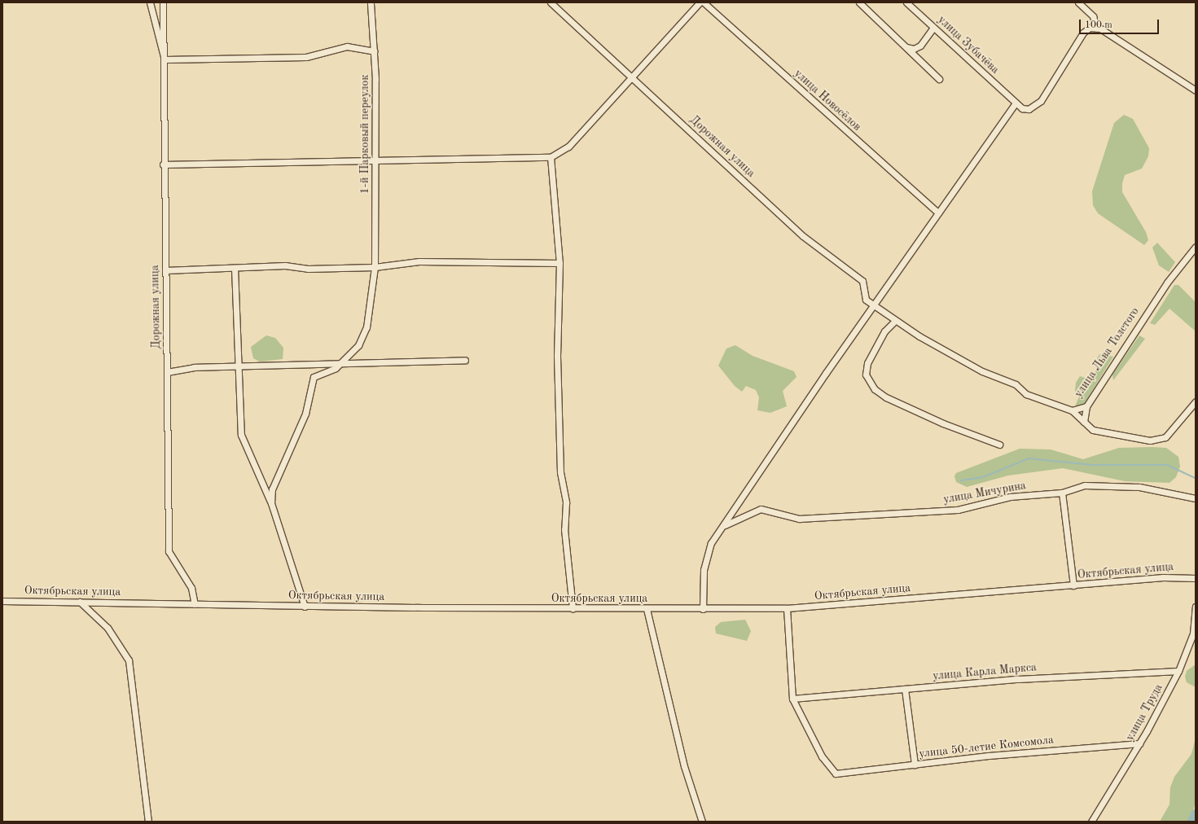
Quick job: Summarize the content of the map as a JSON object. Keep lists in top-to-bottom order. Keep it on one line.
{"streets":{"street":["улица Зубачёва","улица Новосёлов","1-й Парковый переулок","Дорожная улица","улица Льва Толстого","улица Мичурина","Октябрьская улица","улица Карла Маркса","улица Труда","улица 50-летие Комсомола"]},"crossings":[["Дорожная улица","улица Льва Толстого"],["Дорожная улица","Октябрьская улица"],["улица Карла Маркса","улица Труда"],["улица Карла Маркса","улица 50-летие Комсомола"],["улица Труда","улица 50-летие Комсомола"]],"scale_bar":"100 m"}
